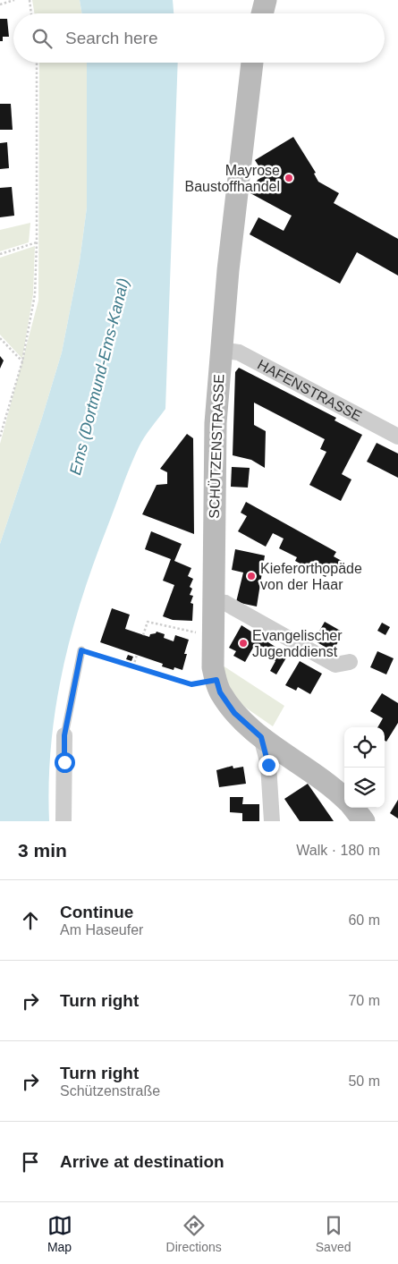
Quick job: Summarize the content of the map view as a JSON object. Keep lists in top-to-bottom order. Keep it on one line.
{"streets":{"street":["HAFENSTRASSE","SCHÜTZENSTRASSE"]},"crossings":[["HAFENSTRASSE","SCHÜTZENSTRASSE"]],"water":["Ems (Dortmund-Ems-Kanal)"],"places":["Mayrose Baustoffhandel","Kieferorthopäde von der Haar","Evangelischer Jugenddienst"],"page":{"search":"Search here","heading":["3 min","Walk · 180 m"],"list":[["Continue","Am Haseufer","60 m"],["Turn right","70 m"],["Turn right","Schützenstraße","50 m"],"Arrive at destination"],"nav":["Map","Directions","Saved"]}}
